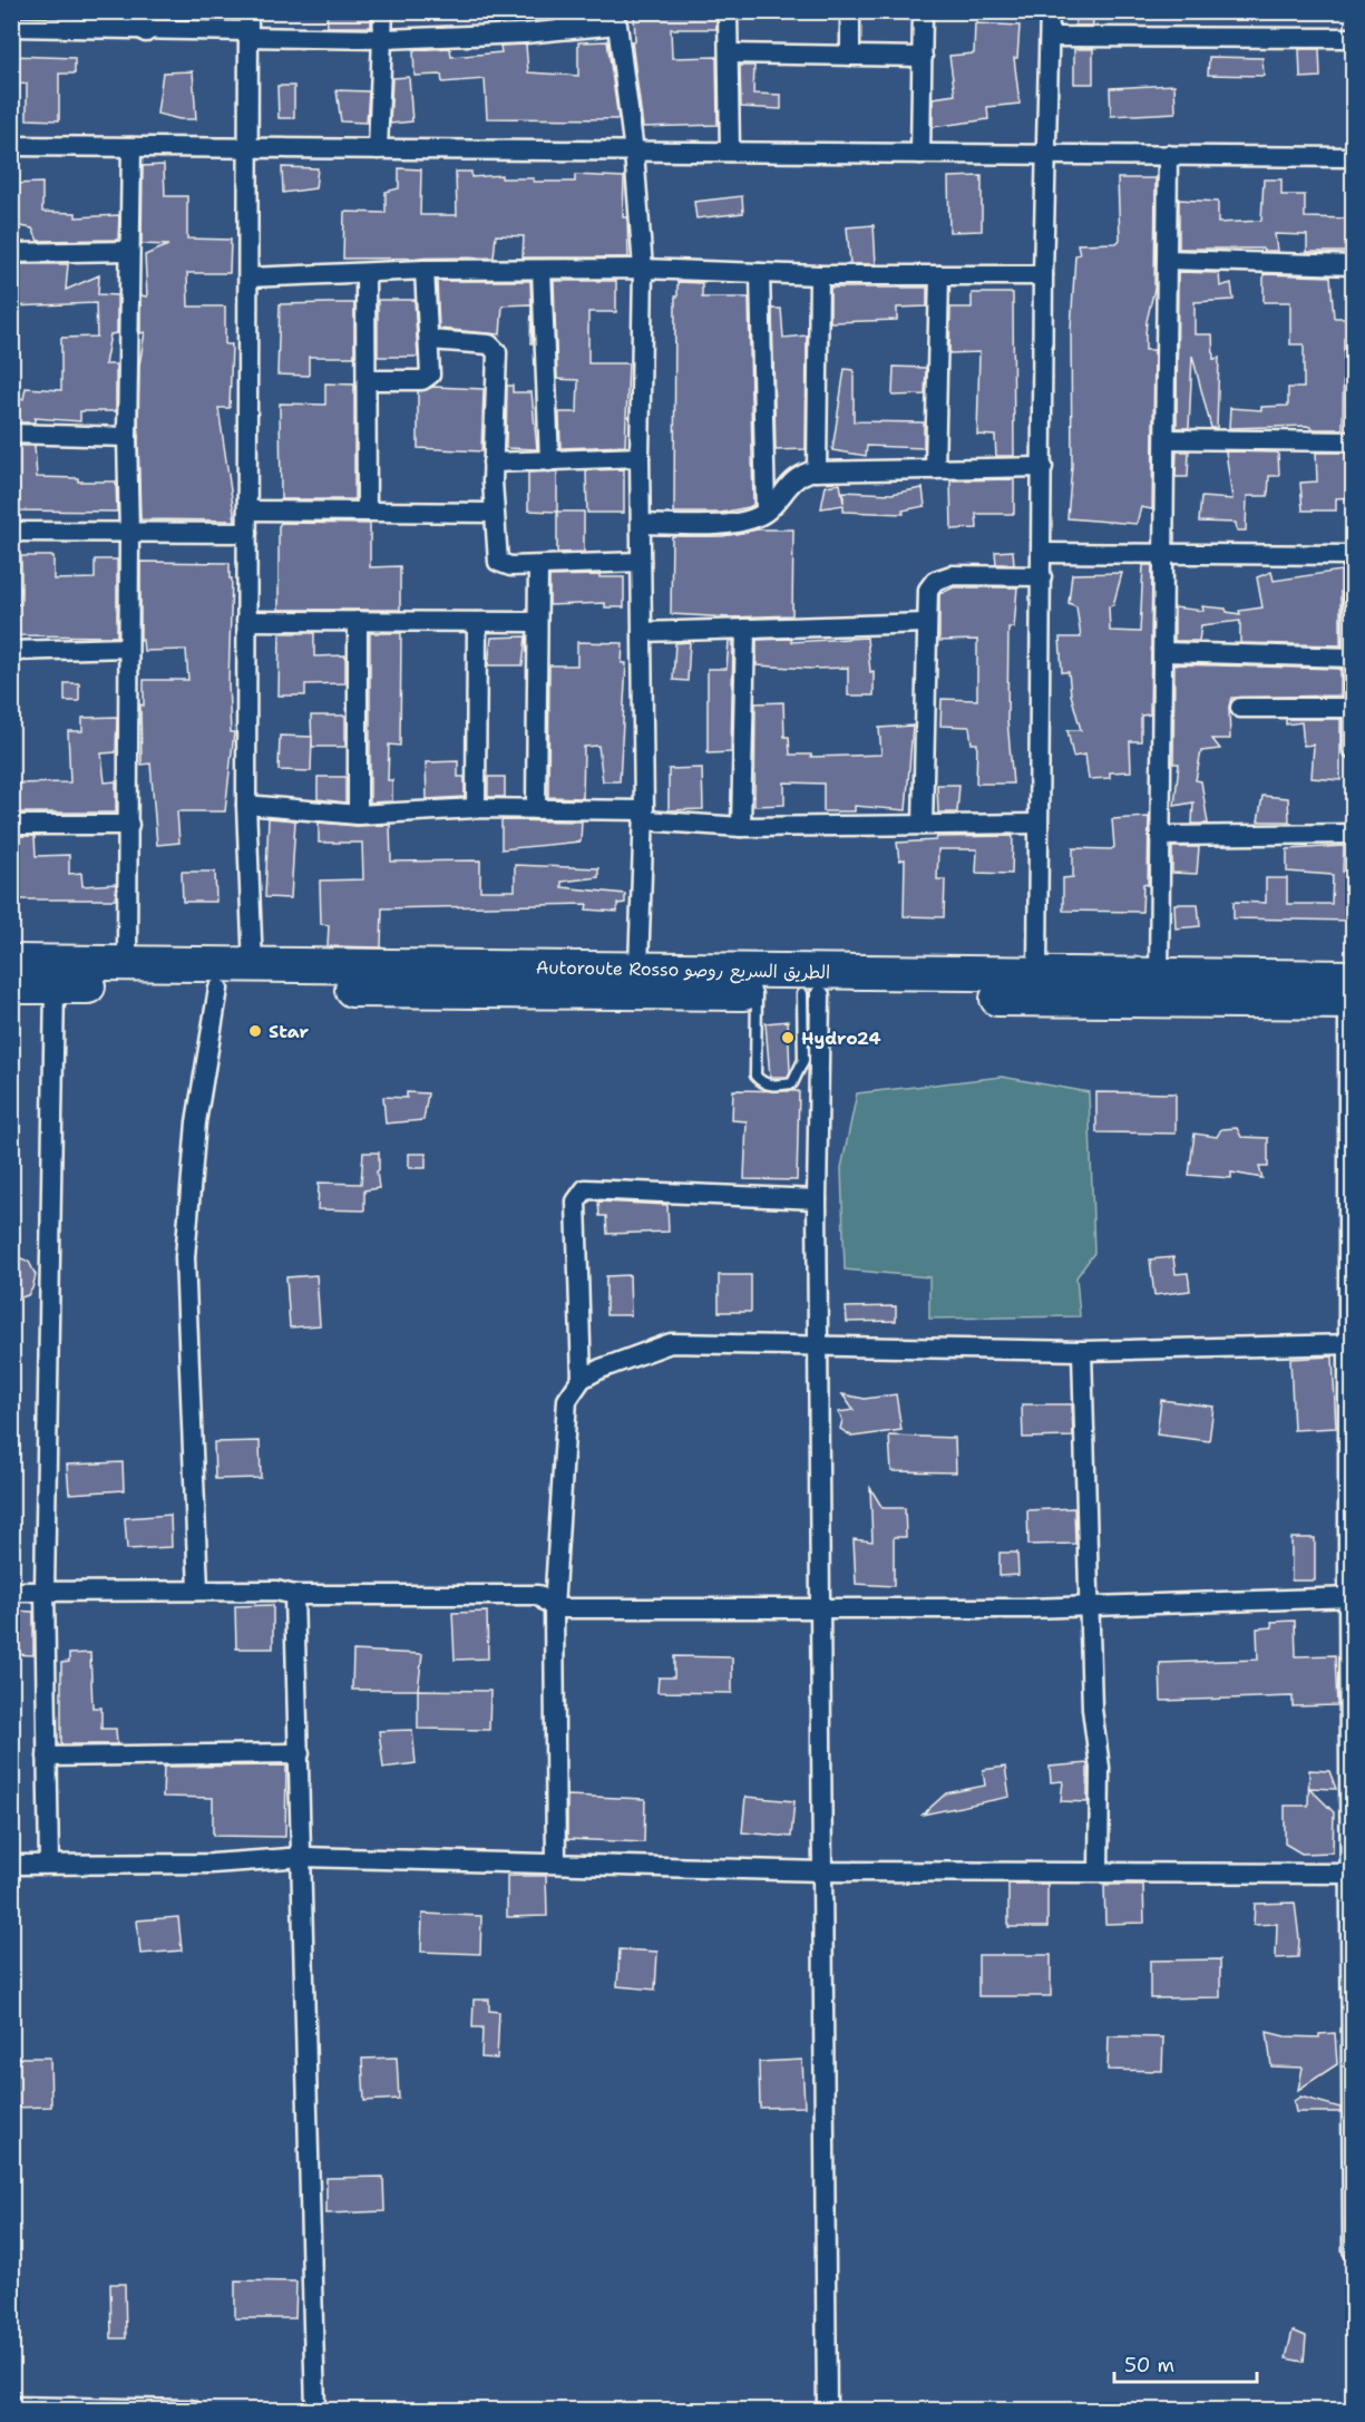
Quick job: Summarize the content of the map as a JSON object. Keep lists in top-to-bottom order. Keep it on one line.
{"streets":{"highway":["Autoroute Rosso الطريق السريع روصو"]},"places":["Star","Hydro24"],"scale_bar":"50 m"}
